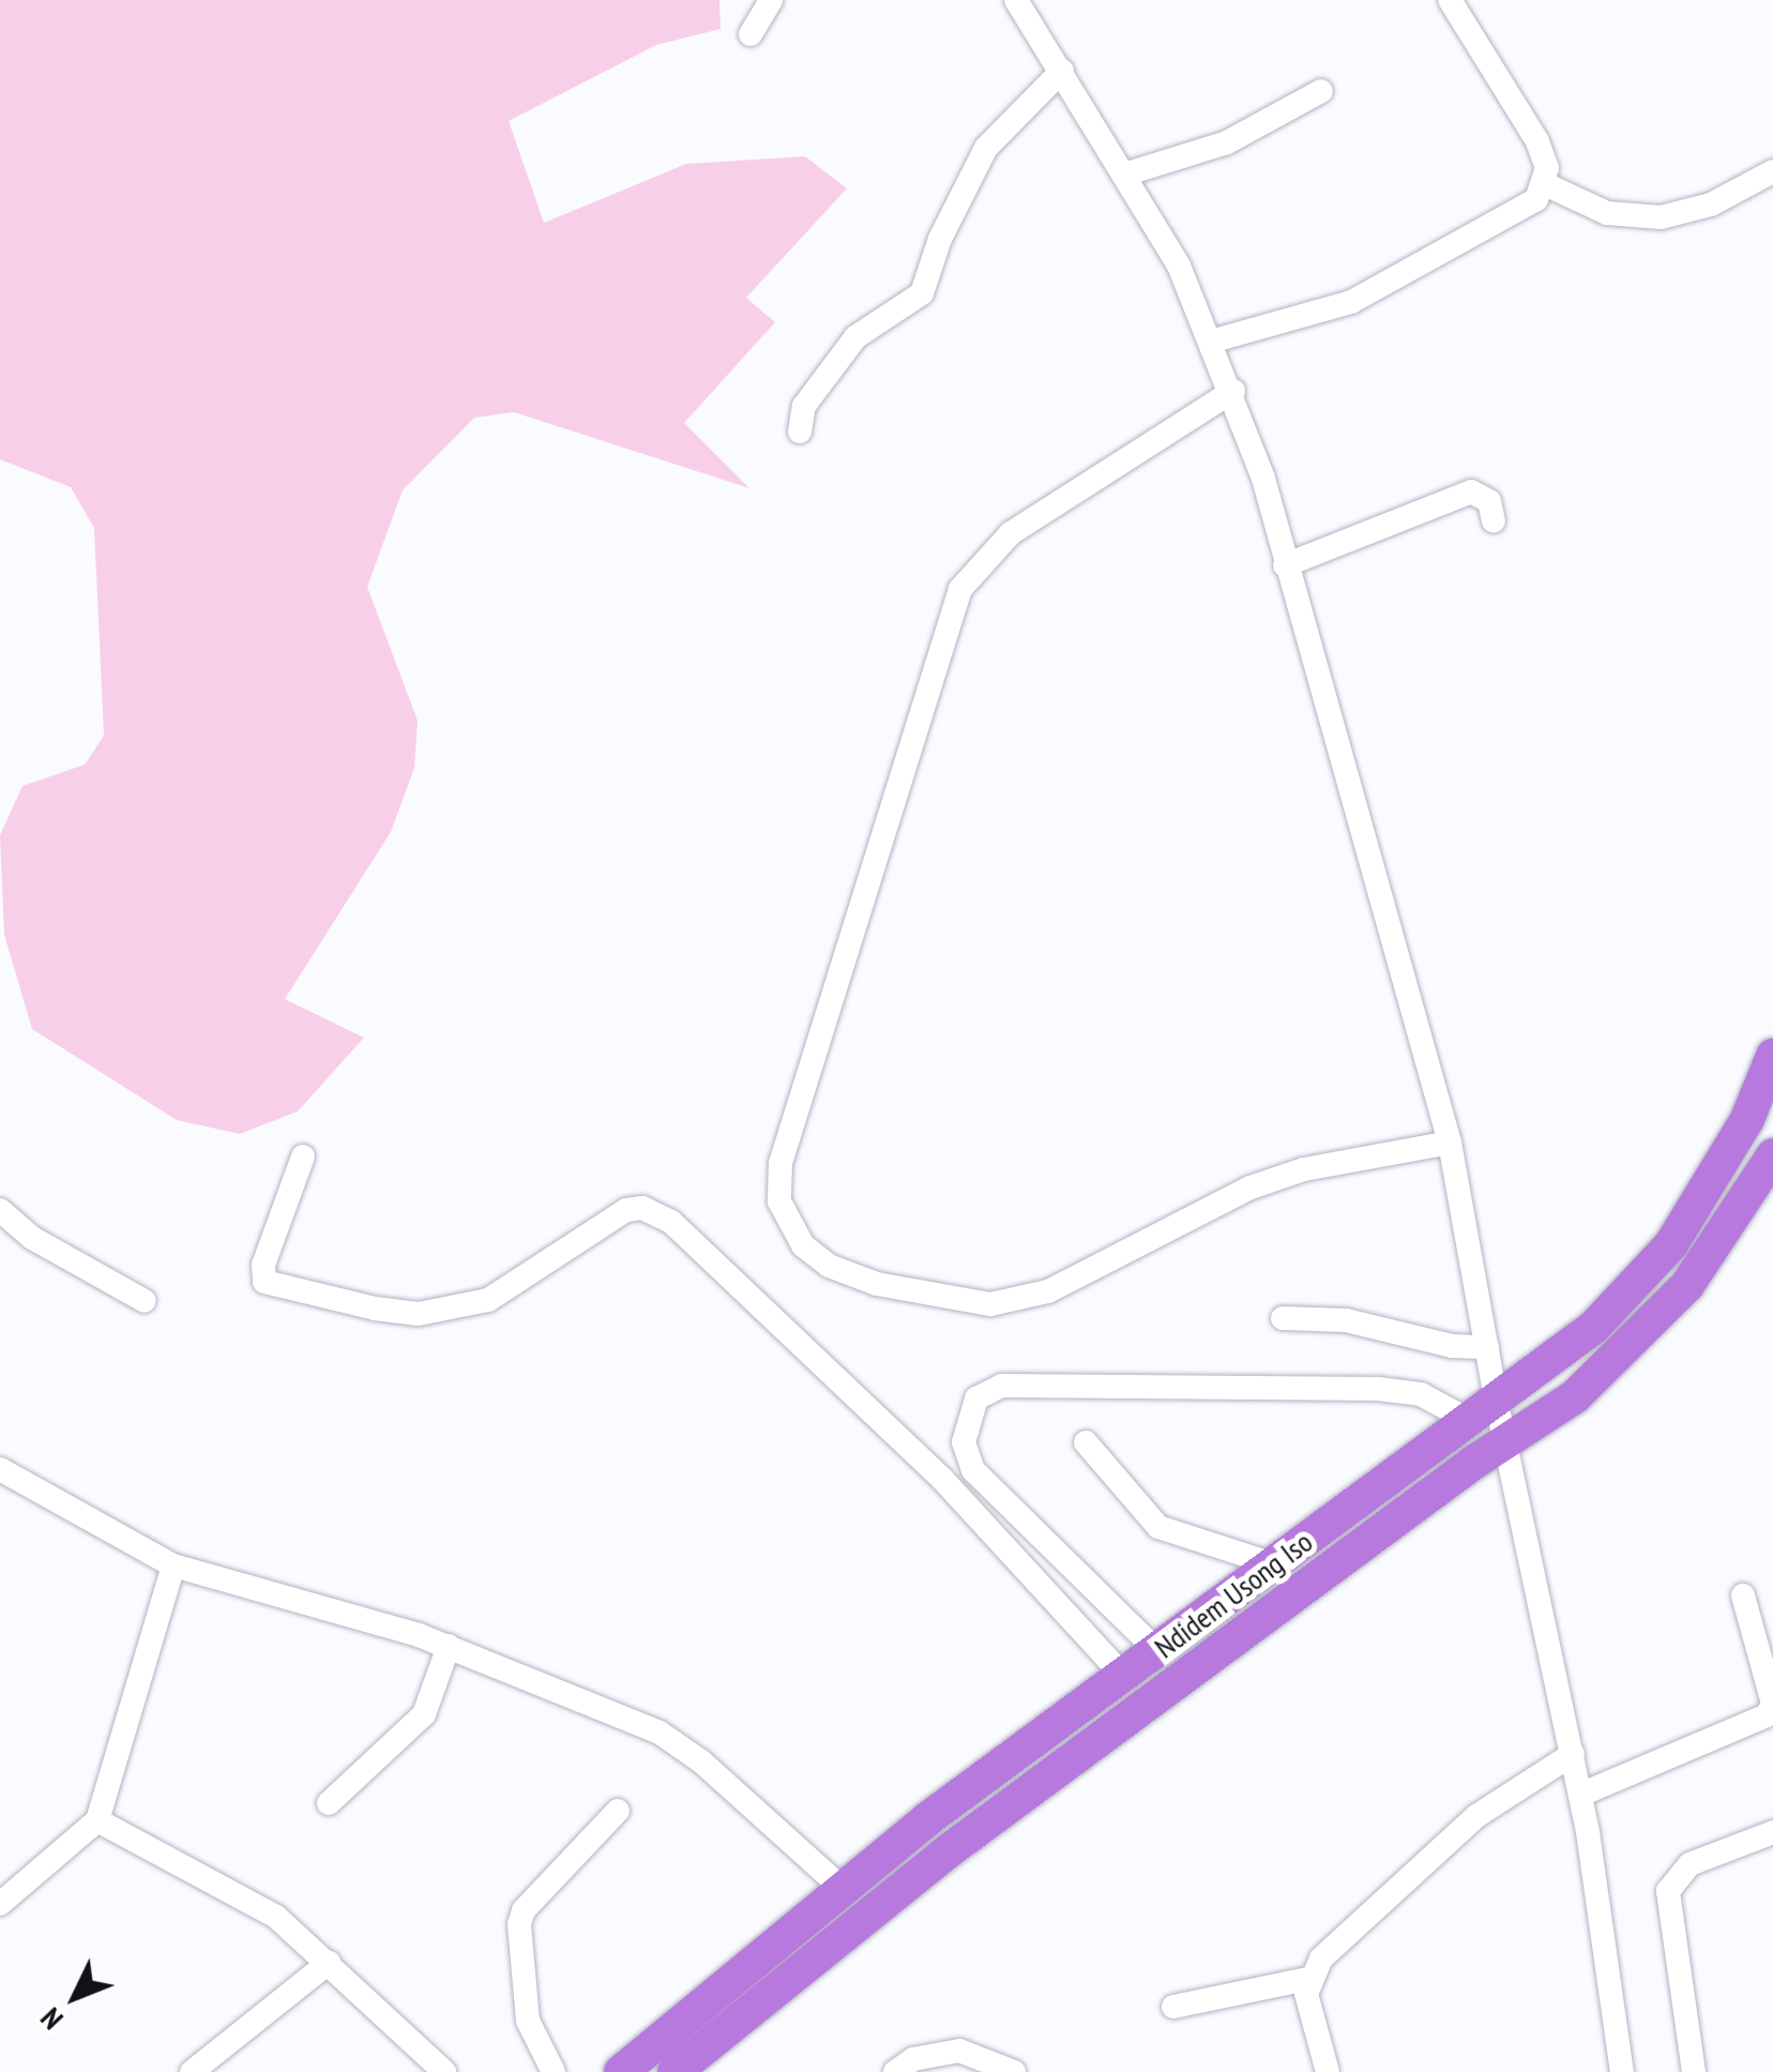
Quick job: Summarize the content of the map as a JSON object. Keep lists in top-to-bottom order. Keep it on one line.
{"streets":{"highway":["Ndidem Usong Iso"]},"north":"bottom left"}
